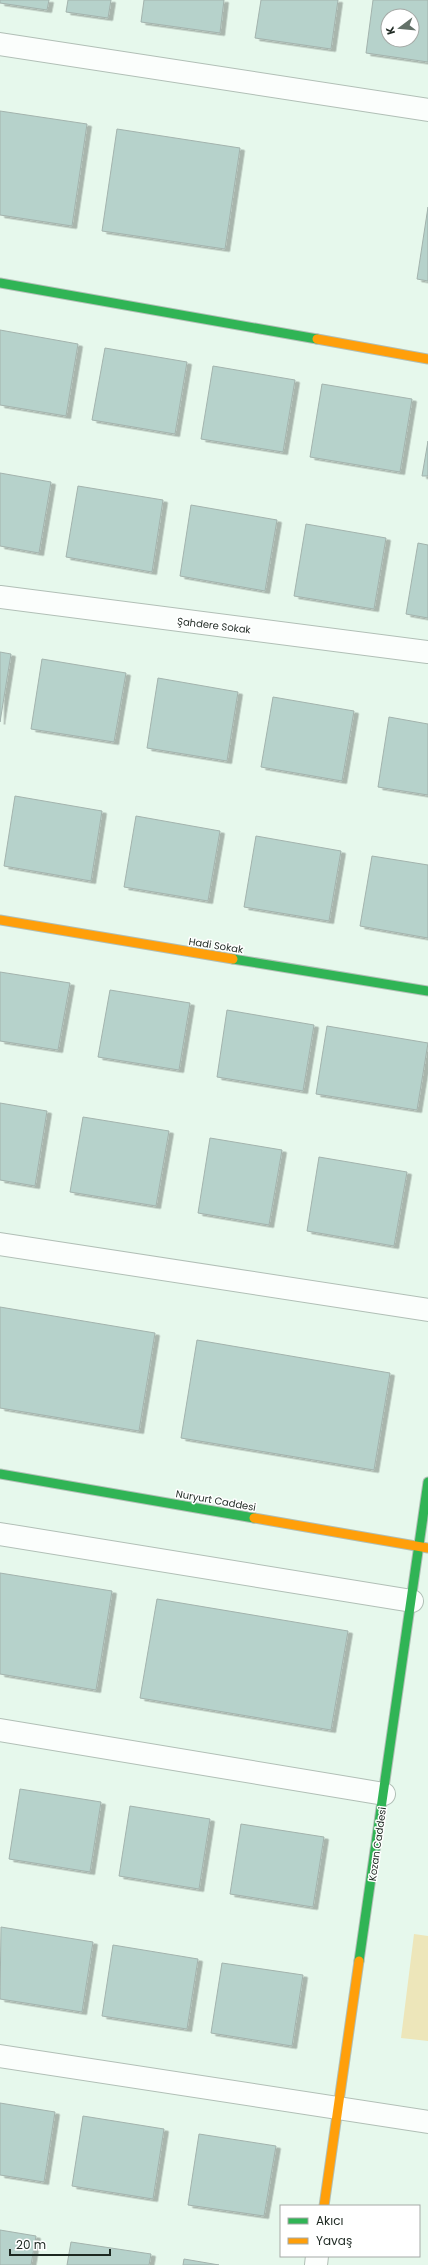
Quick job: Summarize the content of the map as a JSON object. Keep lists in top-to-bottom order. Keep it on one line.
{"streets":{"street":["Şahdere Sokak","Hadi Sokak","Nuryurt Caddesi","Kozan Caddesi"]},"crossings":[["Nuryurt Caddesi","Kozan Caddesi"]],"legend":["Akıcı","Yavaş"],"scale_bar":"20 m","north":"left"}
